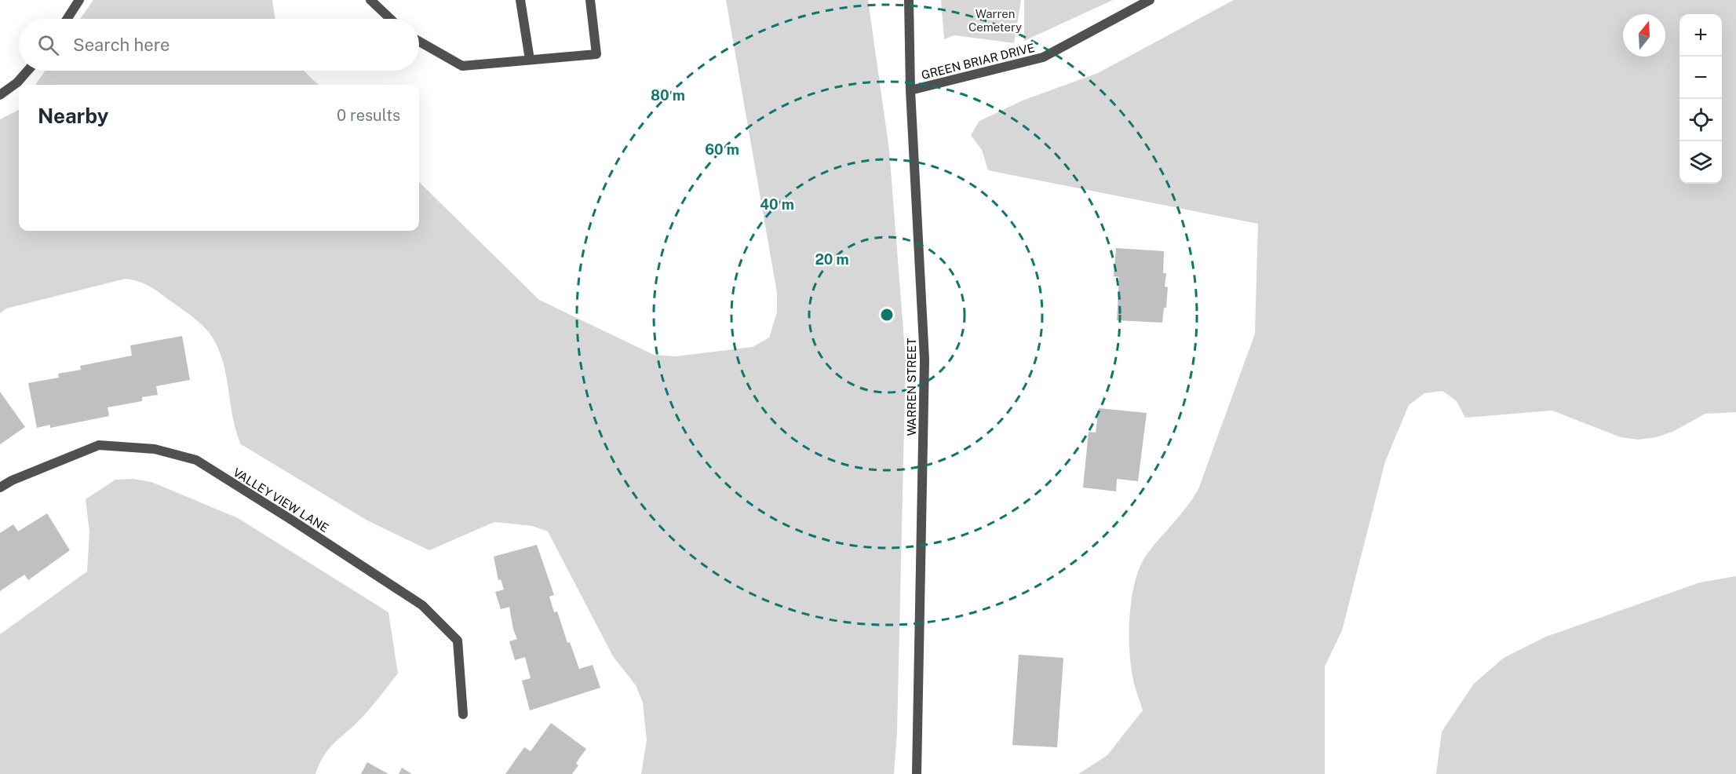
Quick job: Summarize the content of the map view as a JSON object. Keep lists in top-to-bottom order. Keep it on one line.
{"streets":{"street":["GREEN BRIAR DRIVE","WARREN STREET","VALLEY VIEW LANE"]},"crossings":[["GREEN BRIAR DRIVE","WARREN STREET"]],"parks":["Warren Cemetery"],"north":"top","page":{"map_buttons":["+","−"],"search":"Search here","heading":["Nearby","0 results"]},"rings":["80 m","60 m","40 m","20 m"]}
